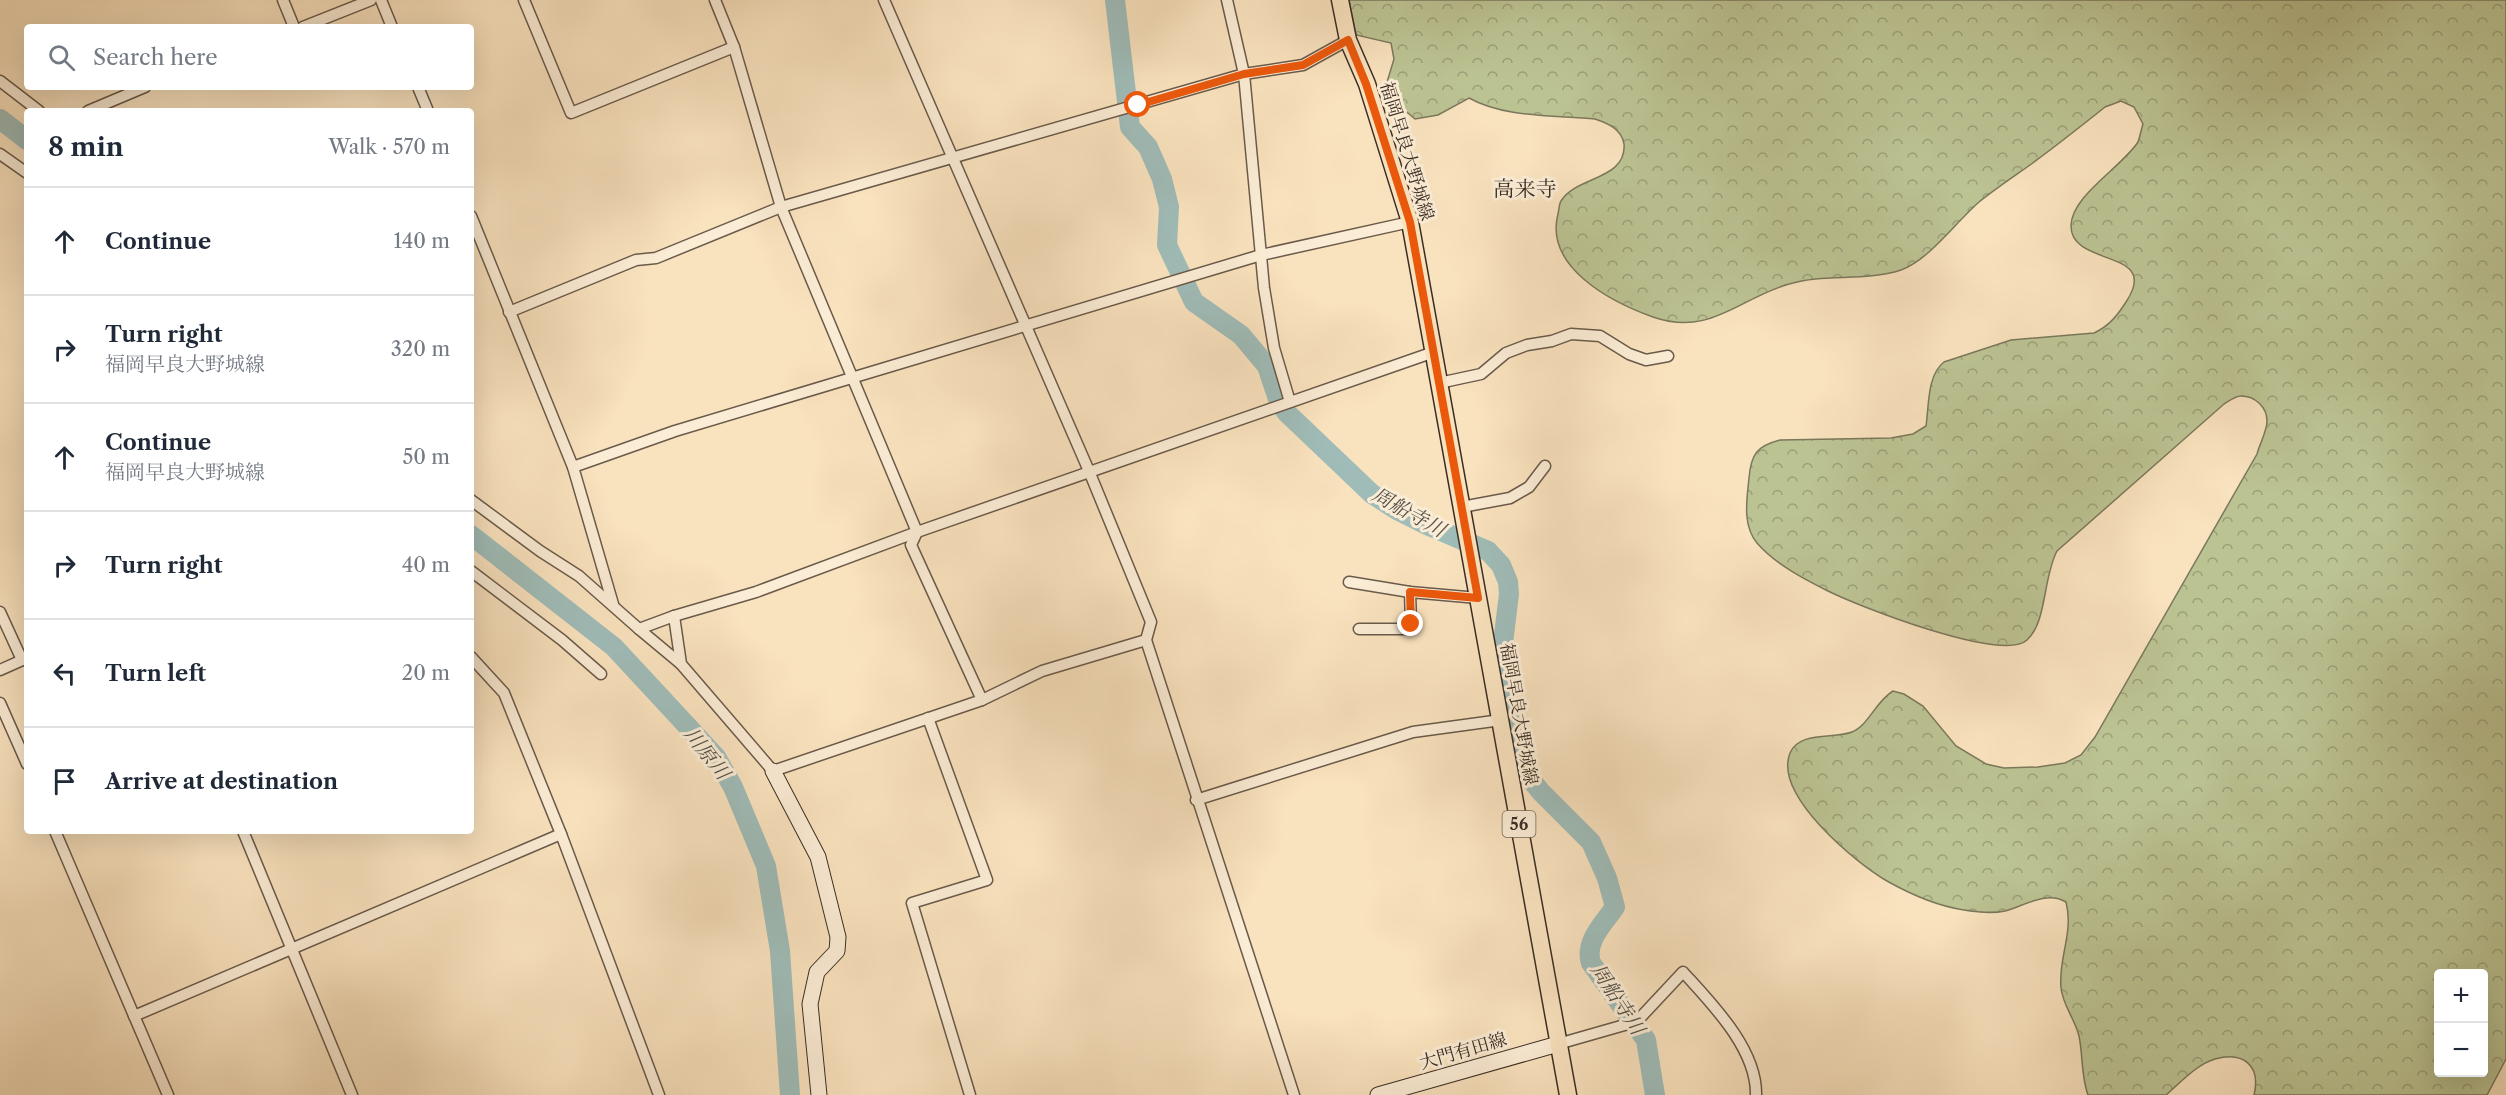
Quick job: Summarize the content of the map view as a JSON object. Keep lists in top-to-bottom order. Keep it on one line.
{"streets":{"main road":["福岡早良大野城線","56"],"street":["大門有田線"]},"crossings":[["福岡早良大野城線","大門有田線"]],"districts":["高来寺"],"water":["周船寺川","川原川"],"page":{"search":"Search here","heading":["8 min","Walk · 570 m"],"list":[["Continue","140 m"],["Turn right","福岡早良大野城線","320 m"],["Continue","福岡早良大野城線","50 m"],["Turn right","40 m"],["Turn left","20 m"],"Arrive at destination"],"map_buttons":["+","−"]}}
